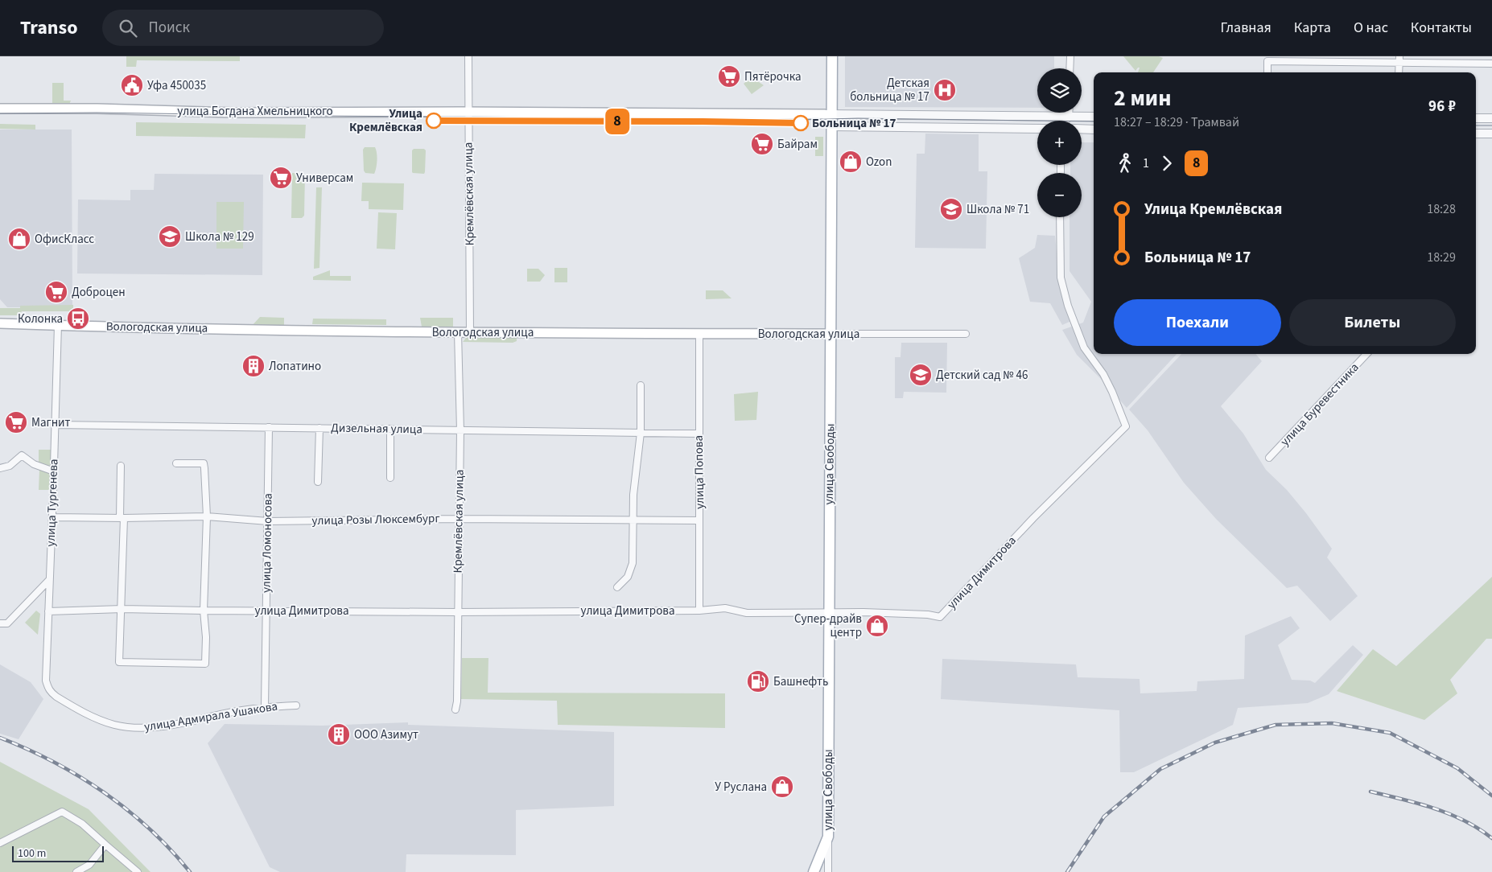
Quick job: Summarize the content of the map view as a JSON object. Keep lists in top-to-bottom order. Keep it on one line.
{"streets":{"main road":["улица Богдана Хмельницкого","Вологодская улица","улица Свободы"],"street":["Кремлёвская улица","улица Буревестника","Дизельная улица","улица Попова","улица Тургенева","улица Розы Люксембург","улица Ломоносова","улица Димитрова","улица Адмирала Ушакова"]},"crossings":[["улица Богдана Хмельницкого","Кремлёвская улица"],["улица Богдана Хмельницкого","улица Свободы"],["Кремлёвская улица","Вологодская улица"],["Кремлёвская улица","Дизельная улица"],["Кремлёвская улица","улица Розы Люксембург"],["Кремлёвская улица","улица Димитрова"],["Вологодская улица","улица Свободы"],["Вологодская улица","улица Попова"],["Вологодская улица","улица Тургенева"],["Дизельная улица","улица Попова"],["Дизельная улица","улица Тургенева"],["Дизельная улица","улица Ломоносова"],["улица Свободы","улица Димитрова"],["улица Попова","улица Розы Люксембург"],["улица Попова","улица Димитрова"],["улица Тургенева","улица Розы Люксембург"],["улица Тургенева","улица Димитрова"],["улица Тургенева","улица Адмирала Ушакова"],["улица Розы Люксембург","улица Ломоносова"],["улица Ломоносова","улица Димитрова"],["улица Ломоносова","улица Адмирала Ушакова"]],"places":{"supermarket":["Пятёрочка","Байрам","Универсам","Доброцен","Магнит"],"public building":["Уфа 450035"],"hospital":["Детская больница № 17"],"other":["Улица Кремлёвская","Больница № 17"],"shop":["Ozon","ОфисКласс","Супер-драйв центр","У Руслана"],"school or university":["Школа № 71","Школа № 129","Детский сад № 46"],"bus stop":["Колонка"],"building":["Лопатино","ООО Азимут"],"fuel station":["Башнефть"]},"lines":["tram line 8"],"scale_bar":"100 m","page":{"header":"Transo","search":"Поиск","nav":["Главная","Карта","О нас","Контакты"],"on_map":"8","map_buttons":["+","−"],"heading":["2 мин","18:27 – 18:29 · Трамвай","96 ₽"],"legs":["1","8"],"list":[{"name":"Улица Кремлёвская","value":"18:28"},{"name":"Больница № 17","value":"18:29"}],"buttons":["Поехали","Билеты"],"scale":"100 m"}}
